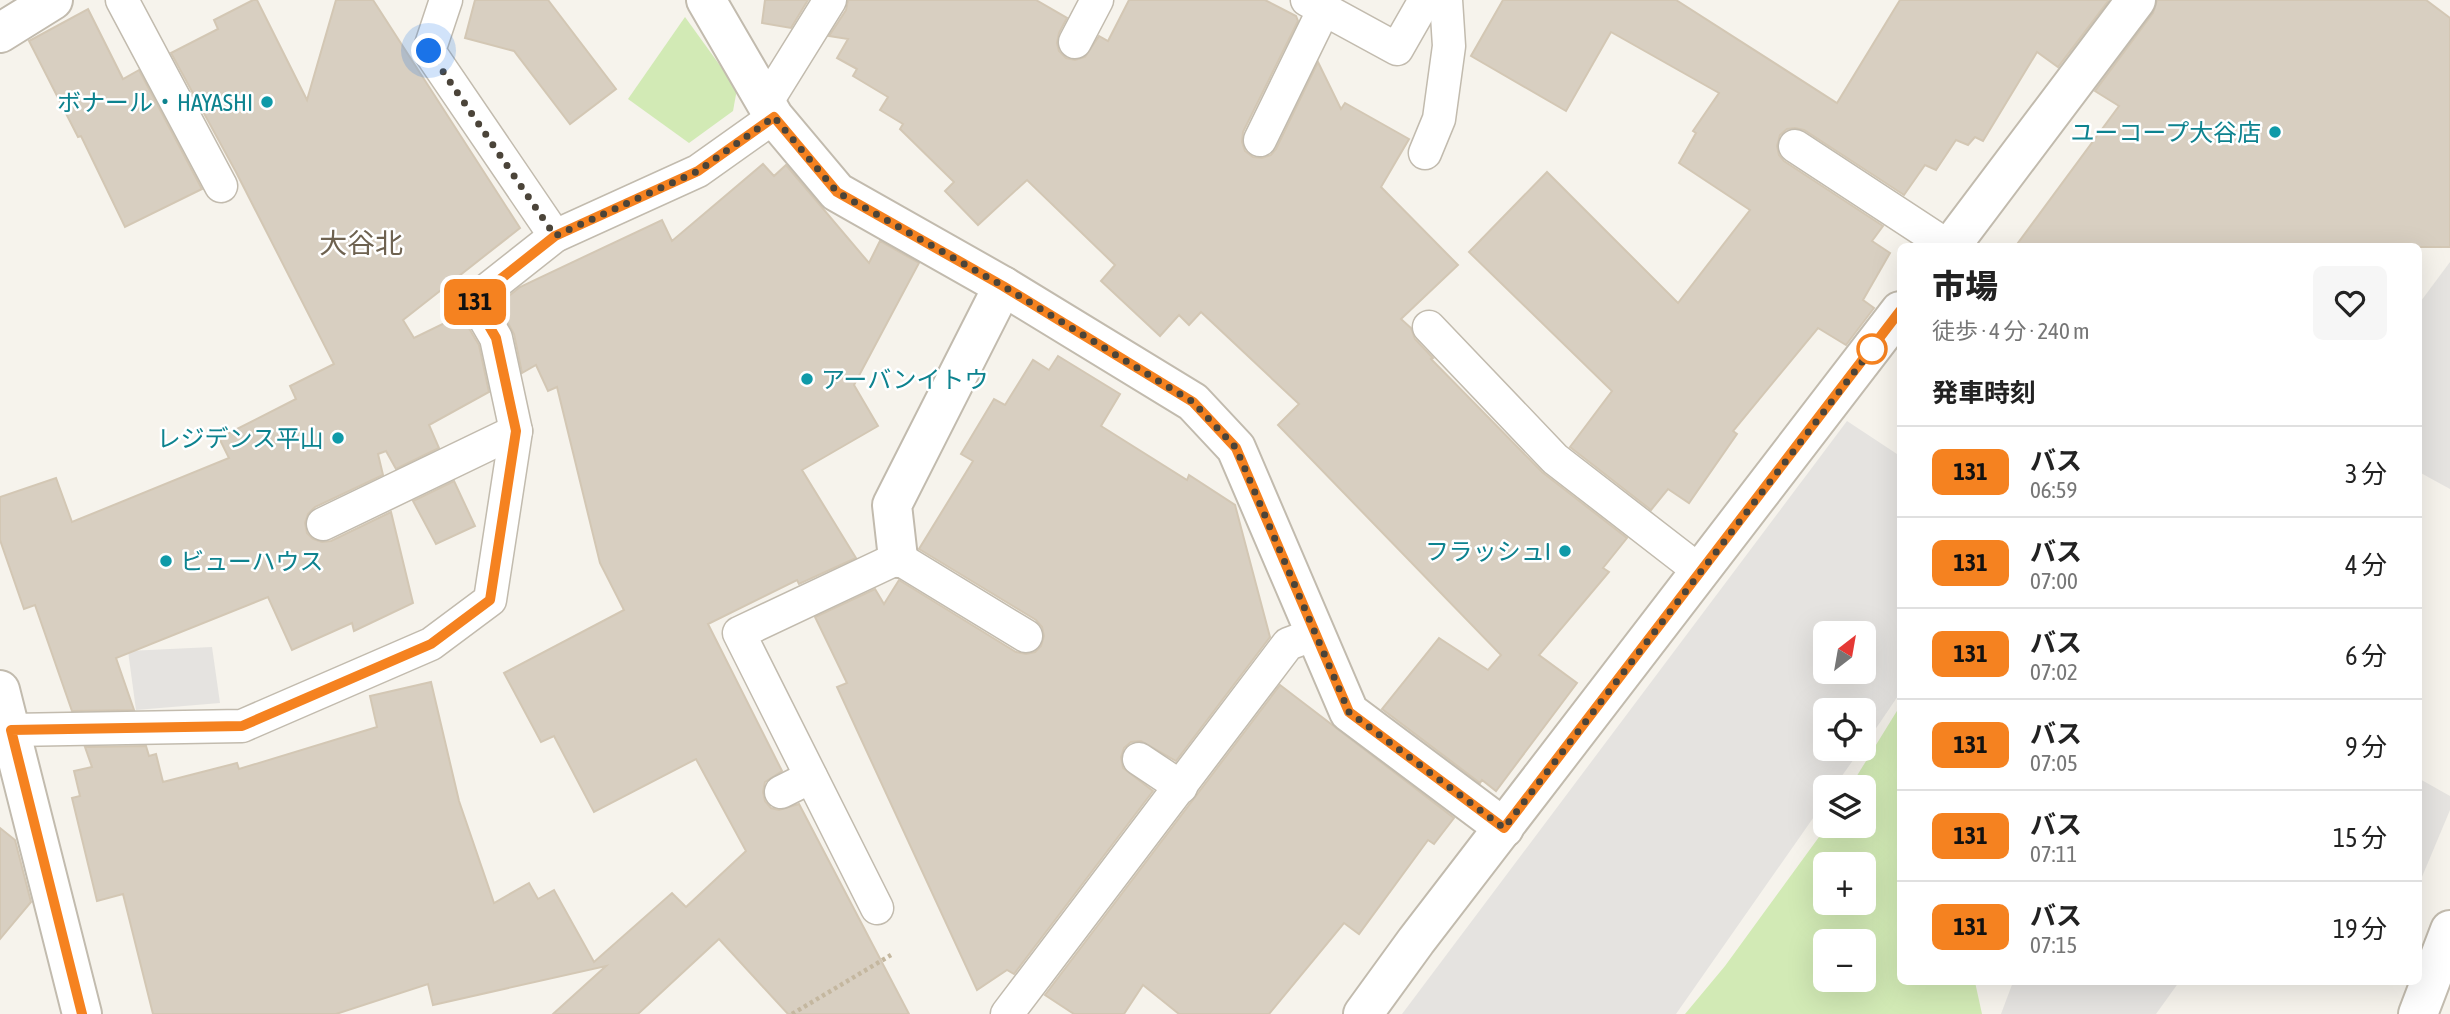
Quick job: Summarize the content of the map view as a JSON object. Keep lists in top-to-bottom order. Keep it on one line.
{"districts":["大谷北"],"places":["ボナール・HAYASHI","ユーコープ大谷店","アーバンイトウ","レジデンス平山","フラッシュI","ビューハウス"],"lines":["bus line 131"],"north":"top right","page":{"on_map":"131","heading":[["市場","徒歩 · 4 分 · 240 m"],"発車時刻"],"list":[{"mark":"131","name":"バス","note":"06:59","value":"3 分"},{"mark":"131","name":"バス","note":"07:00","value":"4 分"},{"mark":"131","name":"バス","note":"07:02","value":"6 分"},{"mark":"131","name":"バス","note":"07:05","value":"9 分"},{"mark":"131","name":"バス","note":"07:11","value":"15 分"},{"mark":"131","name":"バス","note":"07:15","value":"19 分"}],"map_buttons":["+","−"]}}
